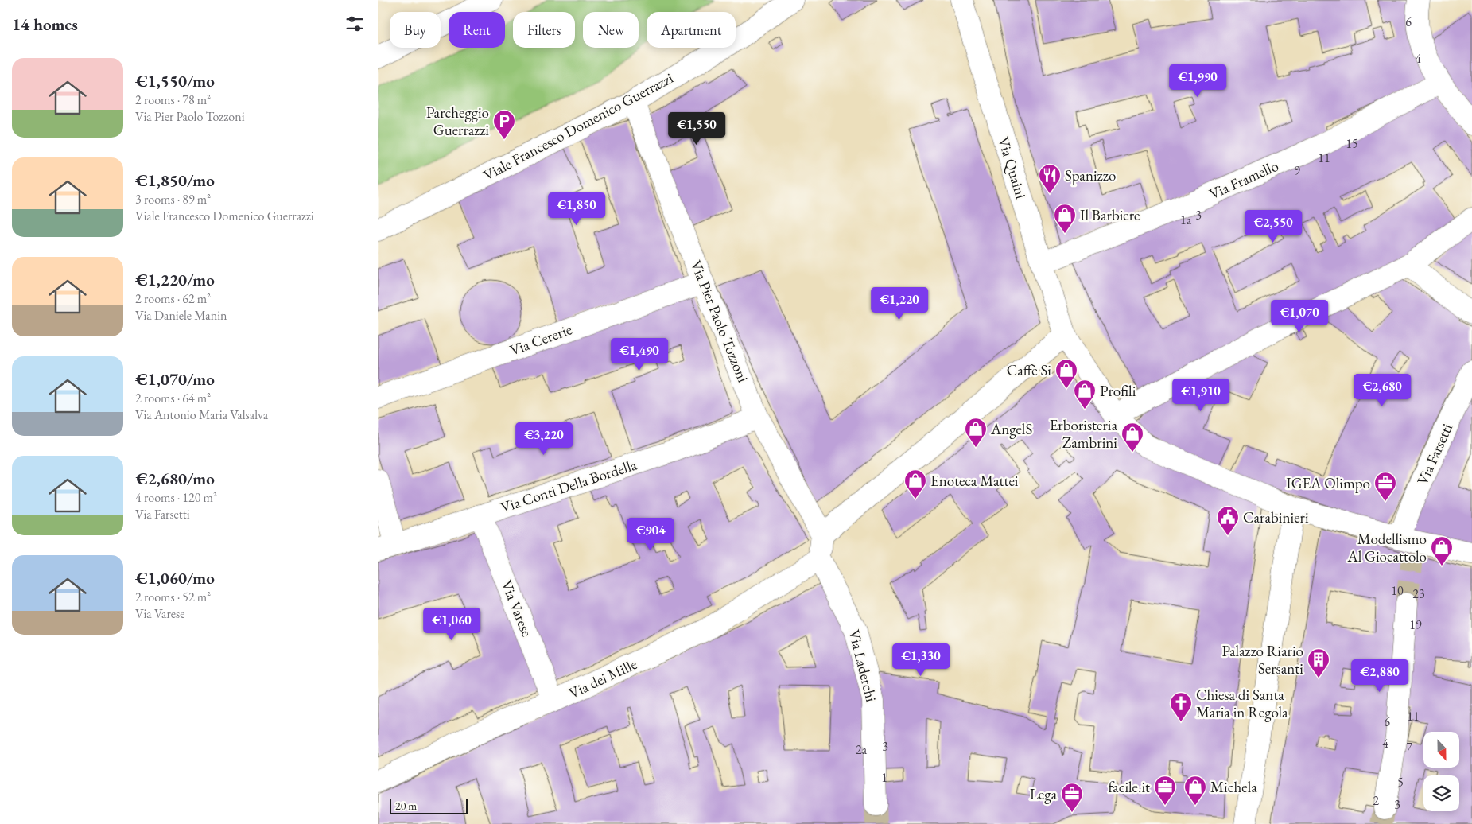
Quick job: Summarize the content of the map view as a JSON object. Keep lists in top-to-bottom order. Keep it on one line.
{"streets":{"street":["Viale Francesco Domenico Guerrazzi","Via Quaini","Via Framello","Via Pier Paolo Tozzoni","Via Cererie","Via Farsetti","Via Conti Della Bordella","Via Varese","Via Laderchi","Via dei Mille"]},"crossings":[["Viale Francesco Domenico Guerrazzi","Via Pier Paolo Tozzoni"],["Via Quaini","Via Framello"],["Via Quaini","Via Farsetti"],["Via Pier Paolo Tozzoni","Via Cererie"],["Via Pier Paolo Tozzoni","Via Conti Della Bordella"],["Via Conti Della Bordella","Via Varese"],["Via Varese","Via dei Mille"],["Via Laderchi","Via dei Mille"]],"places":{"parking":["Parcheggio Guerrazzi"],"restaurant":["Spanizzo"],"shop":["Il Barbiere","Caffè Si","Profili","AngelS","Erboristeria Zambrini","Enoteca Mattei","Modellismo Al Giocattolo","Michela"],"office":["IGEA Olimpo","facile.it","Lega"],"public building":["Carabinieri"],"building":["Palazzo Riario Sersanti"],"church":["Chiesa di Santa Maria in Regola"]},"house_numbers":["6","4","15","11","9","3","1a","10","23","19","11","6","4","3","7","2a","1","5","2","3"],"scale_bar":"20 m","north":"bottom","page":{"heading":"14 homes","chip":["Buy","Rent","Filters","New","Apartment"],"list":[{"name":"€1,550/mo","note":"2 rooms · 78 m² · Via Pier Paolo Tozzoni"},{"name":"€1,850/mo","note":"3 rooms · 89 m² · Viale Francesco Domenico Guerrazzi"},{"name":"€1,220/mo","note":"2 rooms · 62 m² · Via Daniele Manin"},{"name":"€1,070/mo","note":"2 rooms · 64 m² · Via Antonio Maria Valsalva"},{"name":"€2,680/mo","note":"4 rooms · 120 m² · Via Farsetti"},{"name":"€1,060/mo","note":"2 rooms · 52 m² · Via Varese"}],"price":["€1,990","€1,550","€1,850","€2,550","€1,220","€1,070","€1,490","€2,680","€1,910","€3,220","€904","€1,060","€1,330","€2,880"],"scale":"20 m"}}
